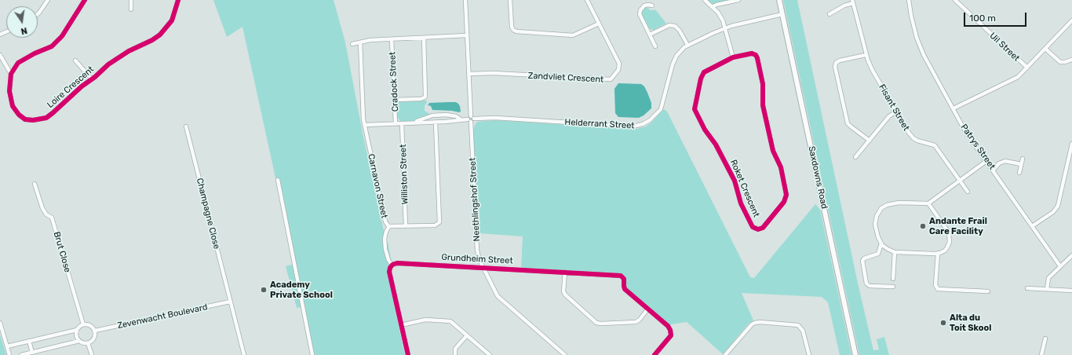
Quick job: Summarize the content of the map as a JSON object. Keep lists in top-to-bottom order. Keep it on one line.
{"streets":{"street":["Uil Street","Zandvliet Crescent","Cradock Street","Loire Crescent","Fisant Street","Helderrant Street","Patrys Street","Williston Street","Saxdowns Road","Carnavon Street","Roket Crescent","Neethlingshof Street","Champagne Close","Brut Close","Grundheim Street","Zevenwacht Boulevard"]},"crossings":[["Zandvliet Crescent","Neethlingshof Street"],["Helderrant Street","Saxdowns Road"],["Helderrant Street","Carnavon Street"],["Helderrant Street","Neethlingshof Street"],["Williston Street","Carnavon Street"],["Neethlingshof Street","Grundheim Street"],["Champagne Close","Zevenwacht Boulevard"],["Brut Close","Zevenwacht Boulevard"]],"places":["Andante Frail Care Facility","Academy Private School","Alta du Toit Skool"],"scale_bar":"100 m","north":"bottom"}
